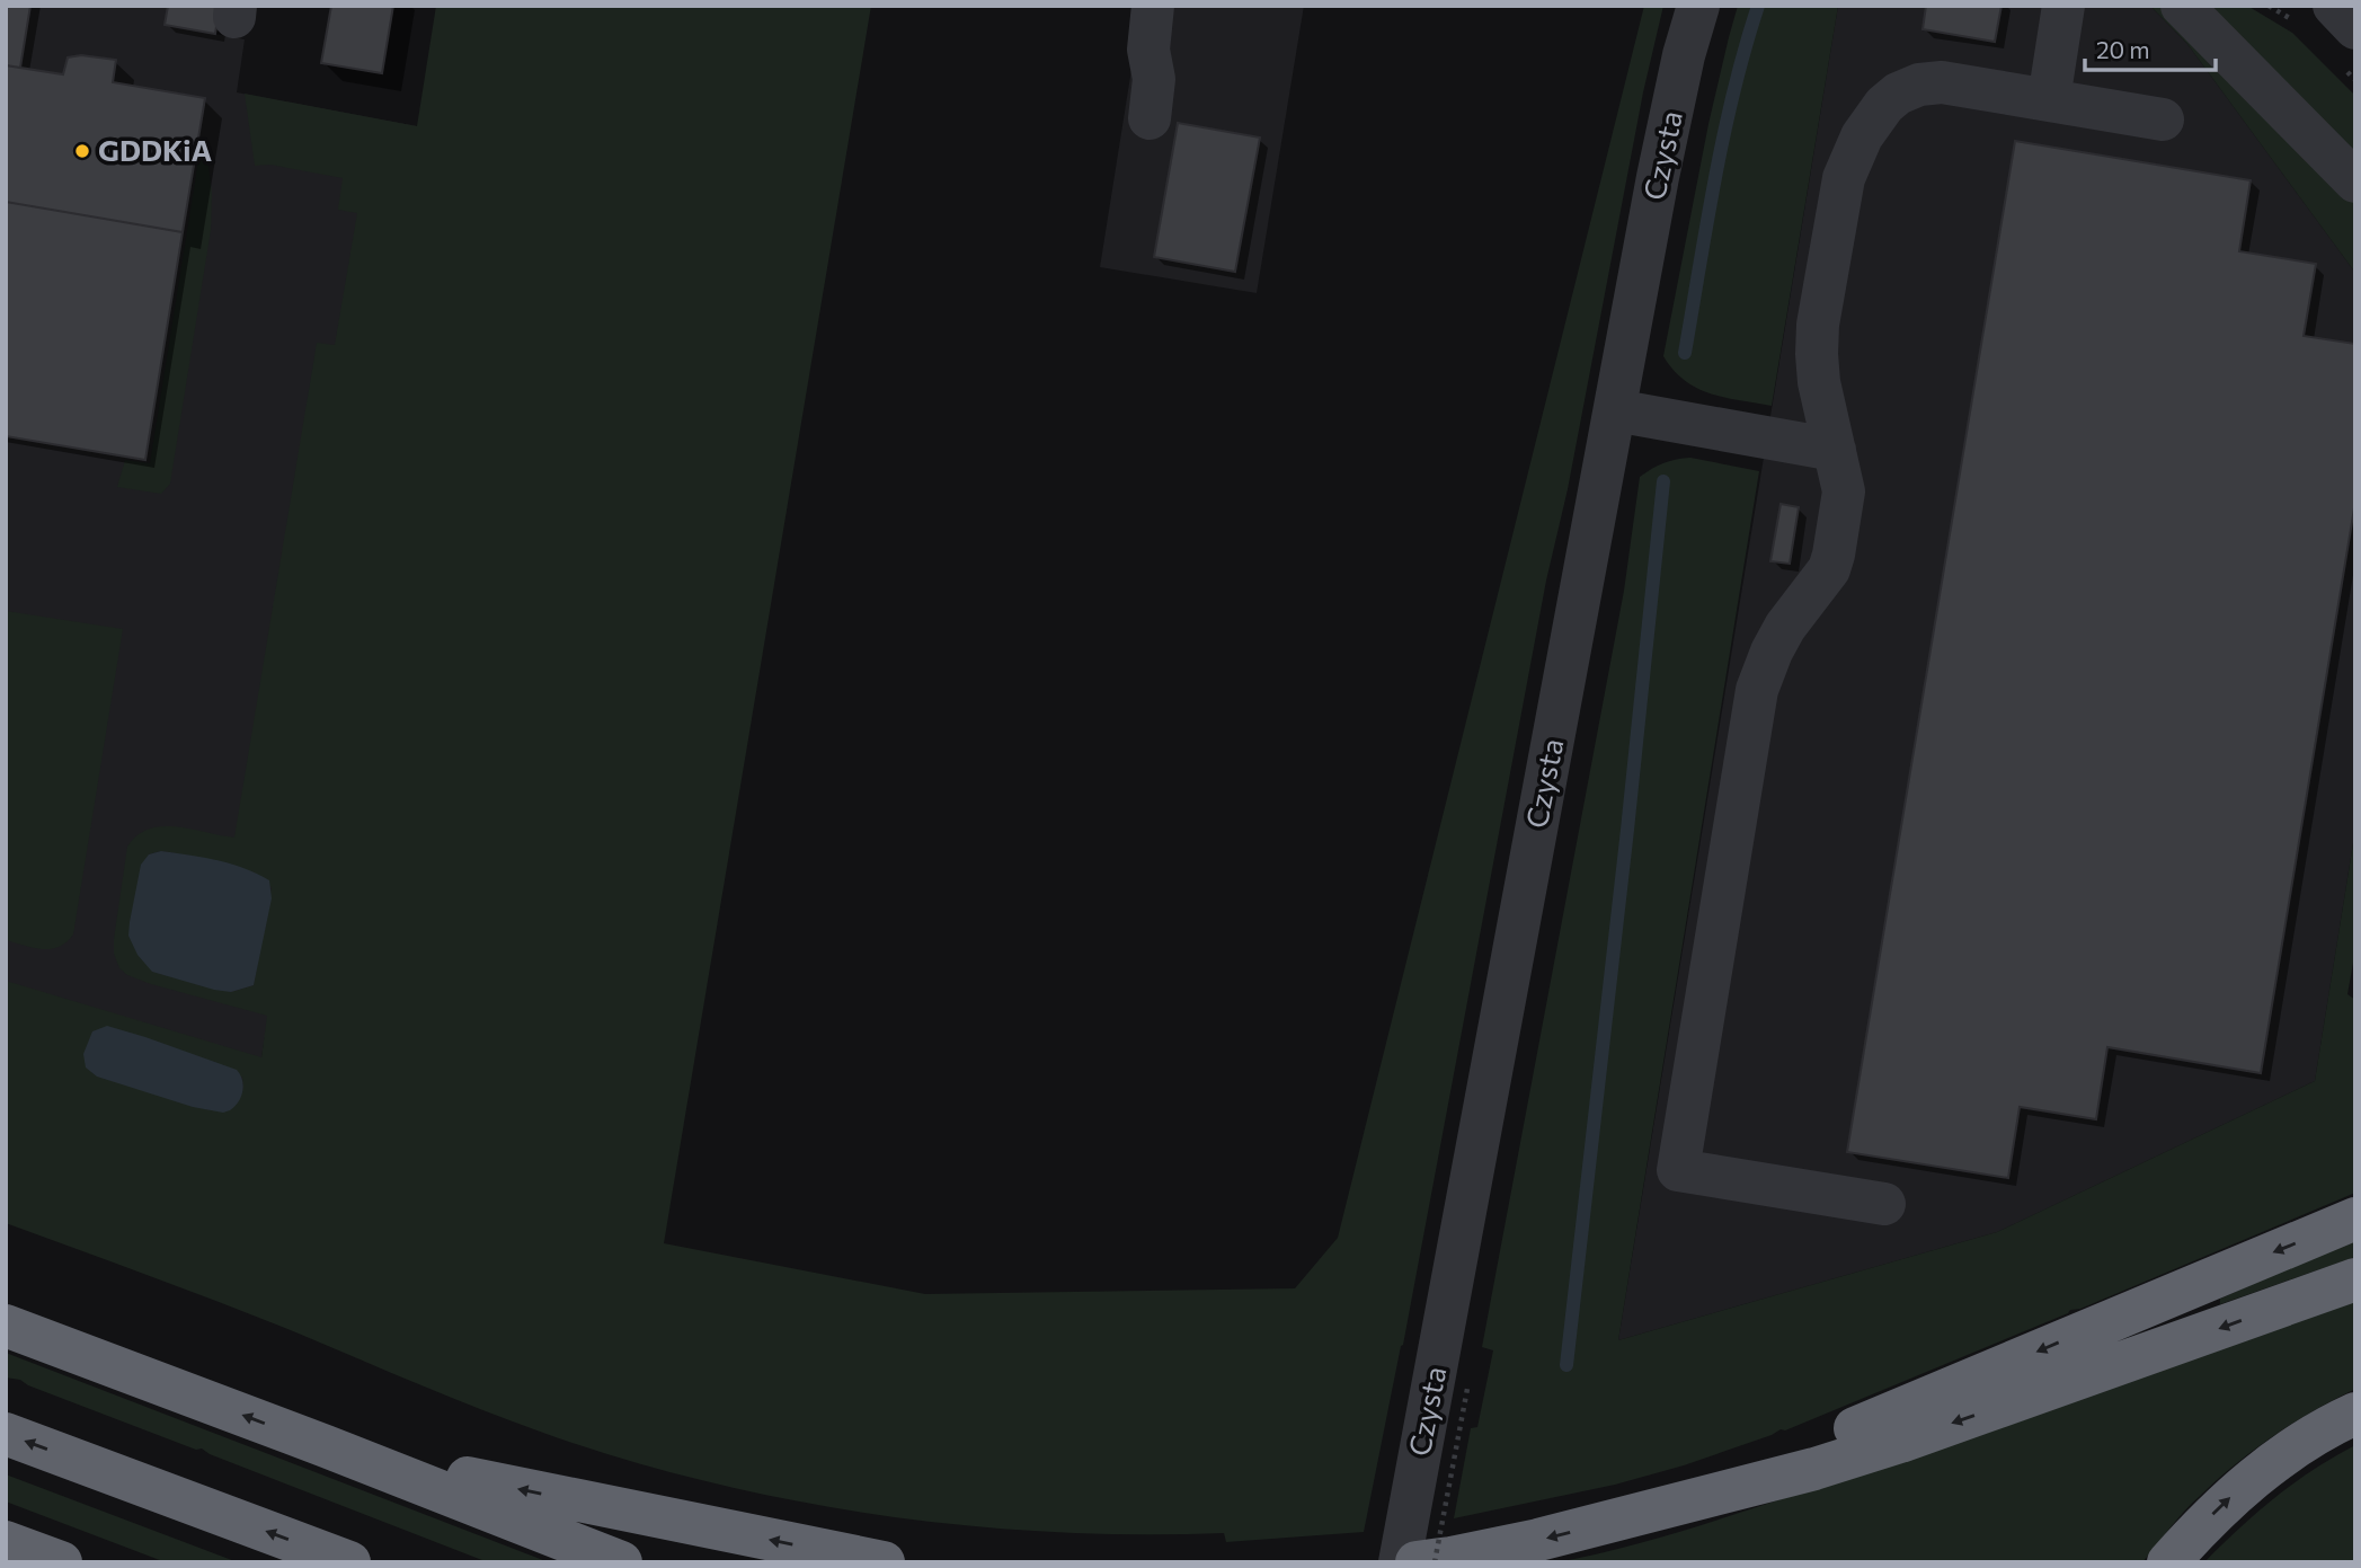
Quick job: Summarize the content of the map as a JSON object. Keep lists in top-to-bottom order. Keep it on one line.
{"streets":{"street":["Czysta"]},"places":["GDDKiA"],"scale_bar":"20 m"}
